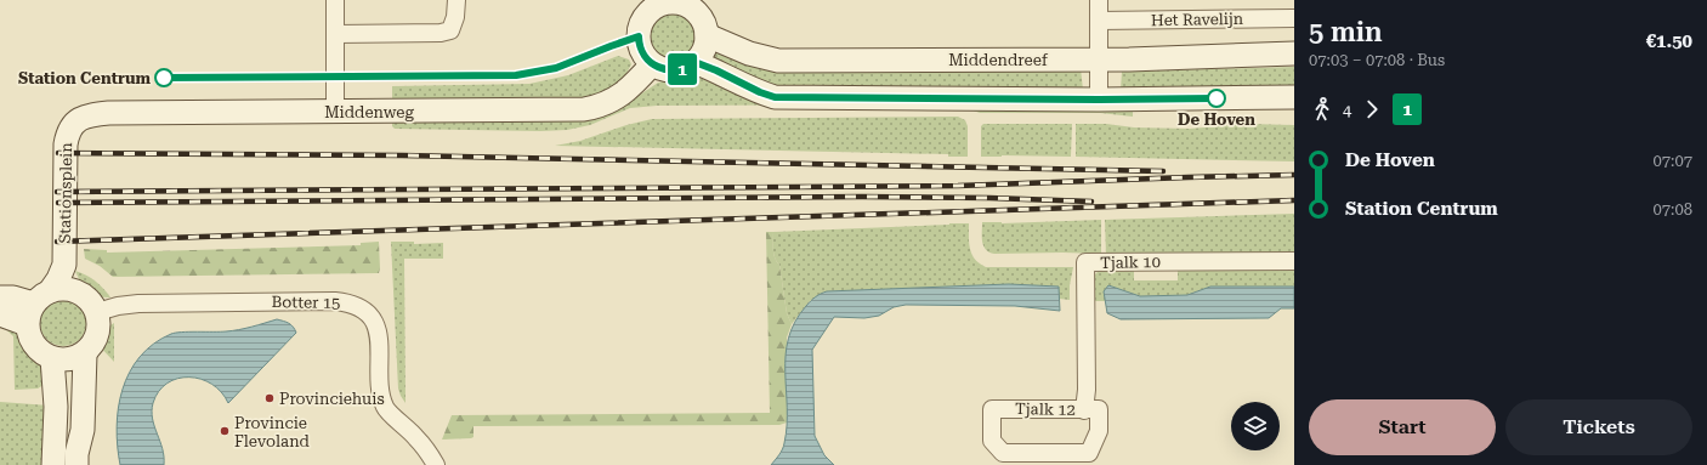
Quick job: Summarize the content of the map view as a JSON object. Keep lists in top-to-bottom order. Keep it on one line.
{"streets":{"main road":["Middendreef","Middenweg","Stationsplein"],"street":["Het Ravelijn","Tjalk 10","Botter 15","Tjalk 12"]},"crossings":[["Middendreef","Middenweg"],["Middenweg","Stationsplein"],["Stationsplein","Botter 15"],["Tjalk 10","Tjalk 12"]],"places":["Station Centrum","De Hoven","Provinciehuis","Provincie Flevoland"],"lines":["bus line 1"],"page":{"on_map":"1","heading":["5 min","07:03 – 07:08 · Bus","€1.50"],"legs":["4","1"],"list":[{"name":"De Hoven","value":"07:07"},{"name":"Station Centrum","value":"07:08"}],"buttons":["Start","Tickets"]}}
